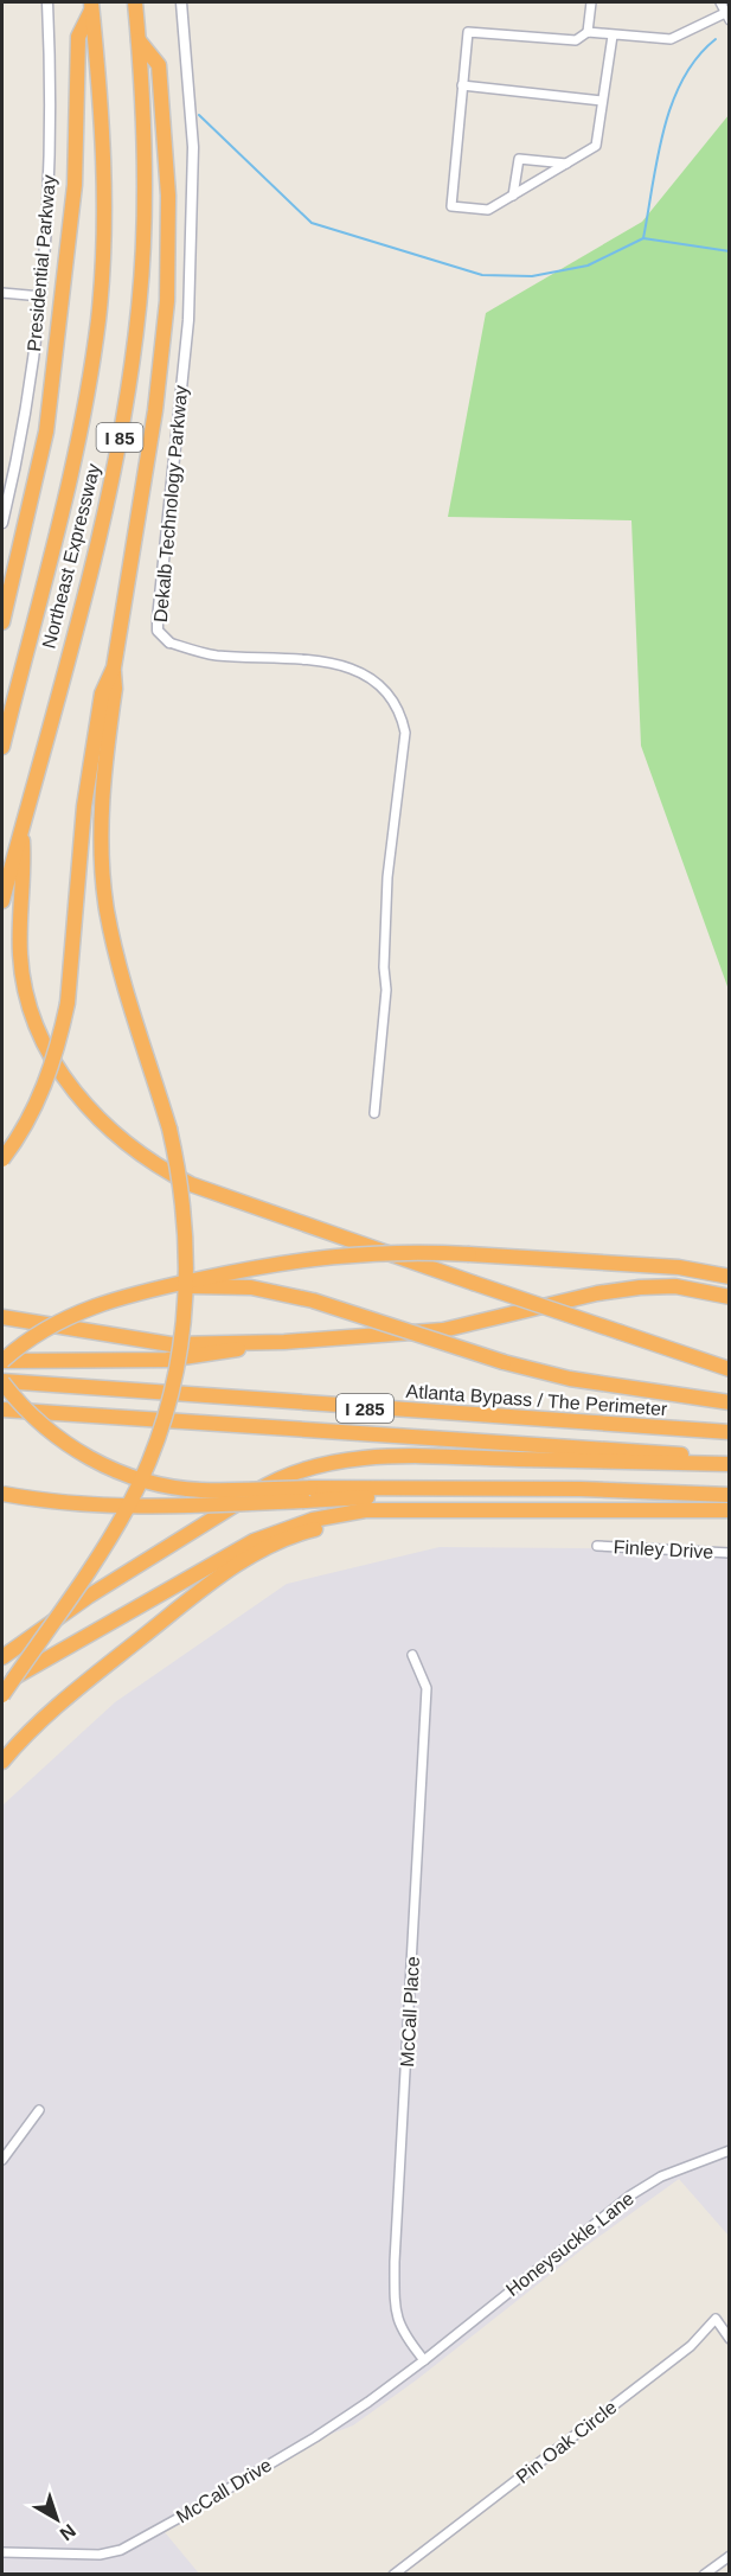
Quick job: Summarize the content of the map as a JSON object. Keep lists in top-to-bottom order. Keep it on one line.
{"streets":{"highway":["I 85","Northeast Expressway","Atlanta Bypass / The Perimeter","I 285"],"street":["Presidential Parkway","Dekalb Technology Parkway","Finley Drive","McCall Place","Honeysuckle Lane","Pin Oak Circle","McCall Drive"]},"crossings":[["McCall Place","Honeysuckle Lane"],["McCall Place","McCall Drive"],["Honeysuckle Lane","McCall Drive"]],"north":"bottom right"}
